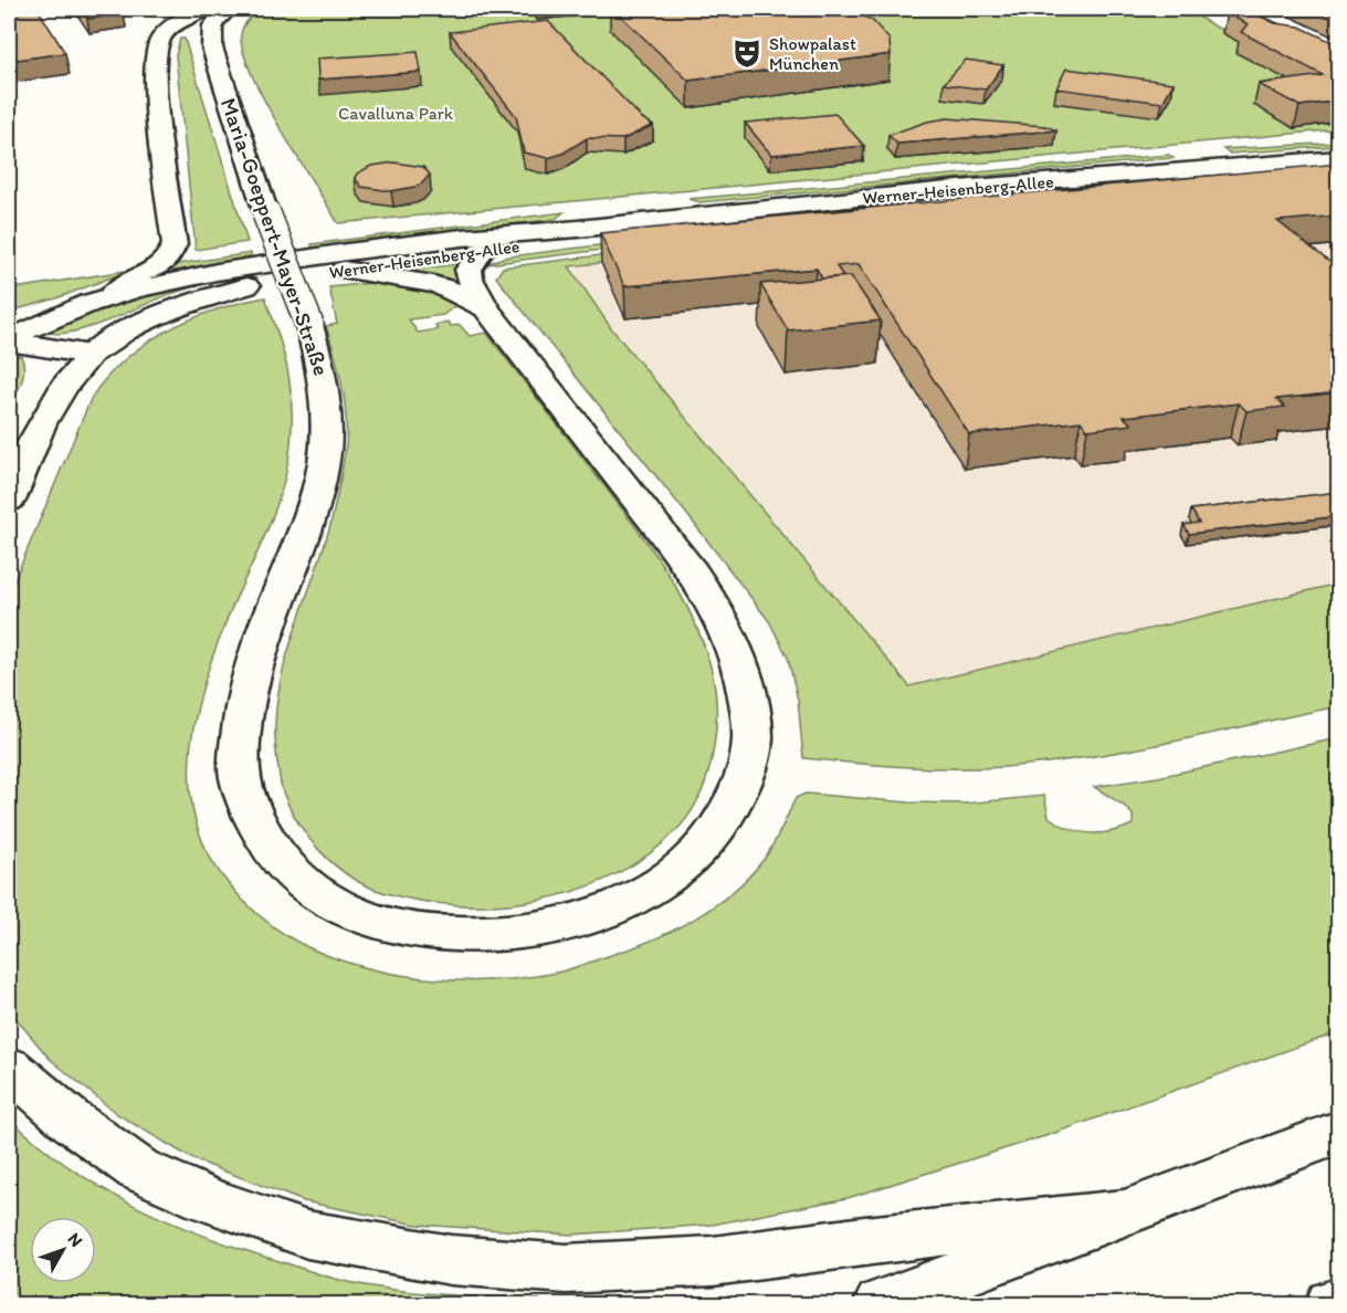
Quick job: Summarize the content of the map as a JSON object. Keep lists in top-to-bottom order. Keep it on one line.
{"streets":{"main road":["Werner-Heisenberg-Allee","Maria-Goeppert-Mayer-Straße"]},"crossings":[["Werner-Heisenberg-Allee","Maria-Goeppert-Mayer-Straße"]],"parks":["Cavalluna Park"],"places":{"theatre":["Showpalast München"]},"north":"top right"}
